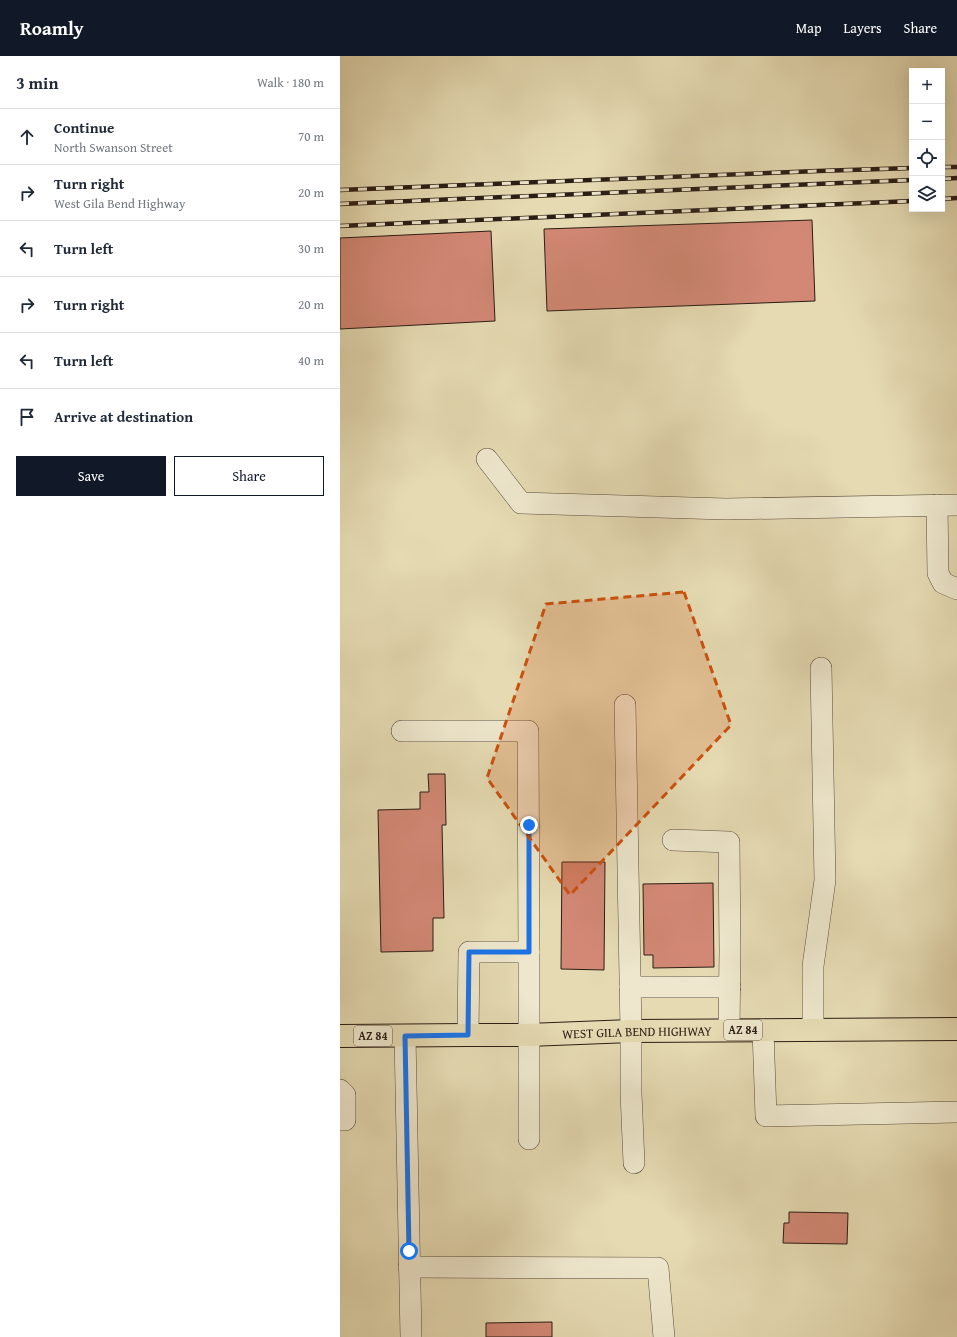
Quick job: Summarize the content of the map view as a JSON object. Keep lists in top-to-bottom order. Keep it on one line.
{"streets":{"main road":["AZ 84","WEST GILA BEND HIGHWAY"]},"page":{"header":"Roamly","nav":["Map","Layers","Share"],"heading":["3 min","Walk · 180 m"],"map_buttons":["+","−"],"list":[["Continue","North Swanson Street","70 m"],["Turn right","West Gila Bend Highway","20 m"],["Turn left","30 m"],["Turn right","20 m"],["Turn left","40 m"],"Arrive at destination"],"buttons":["Save","Share"]}}
